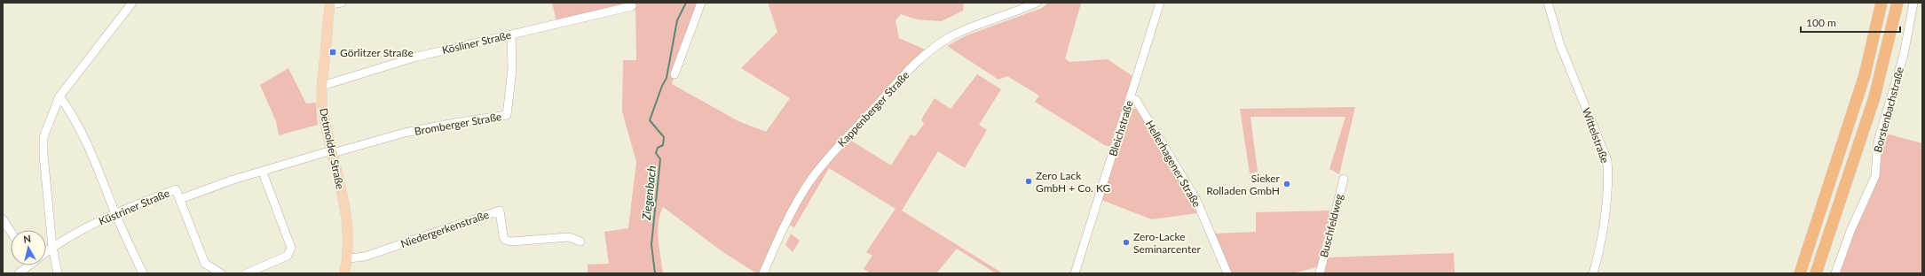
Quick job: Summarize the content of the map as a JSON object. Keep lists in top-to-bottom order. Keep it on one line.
{"streets":{"main road":["Detmolder Straße"],"street":["Kösliner Straße","Kappenberger Straße","Borstenbachstraße","Bromberger Straße","Bleichstraße","Wittelstraße","Hellerhagener Straße","Küstriner Straße","Buschfeldweg","Niedergerkenstraße"]},"crossings":[["Kösliner Straße","Bromberger Straße"],["Kösliner Straße","Detmolder Straße"],["Bromberger Straße","Detmolder Straße"],["Bromberger Straße","Küstriner Straße"],["Bleichstraße","Hellerhagener Straße"],["Detmolder Straße","Küstriner Straße"],["Detmolder Straße","Niedergerkenstraße"]],"water":["Ziegenbach"],"places":{"transit":["Görlitzer Straße"],"other":["Zero Lack GmbH + Co. KG","Sieker Rolladen GmbH","Zero-Lacke Seminarcenter"]},"scale_bar":"100 m","north":"top"}
